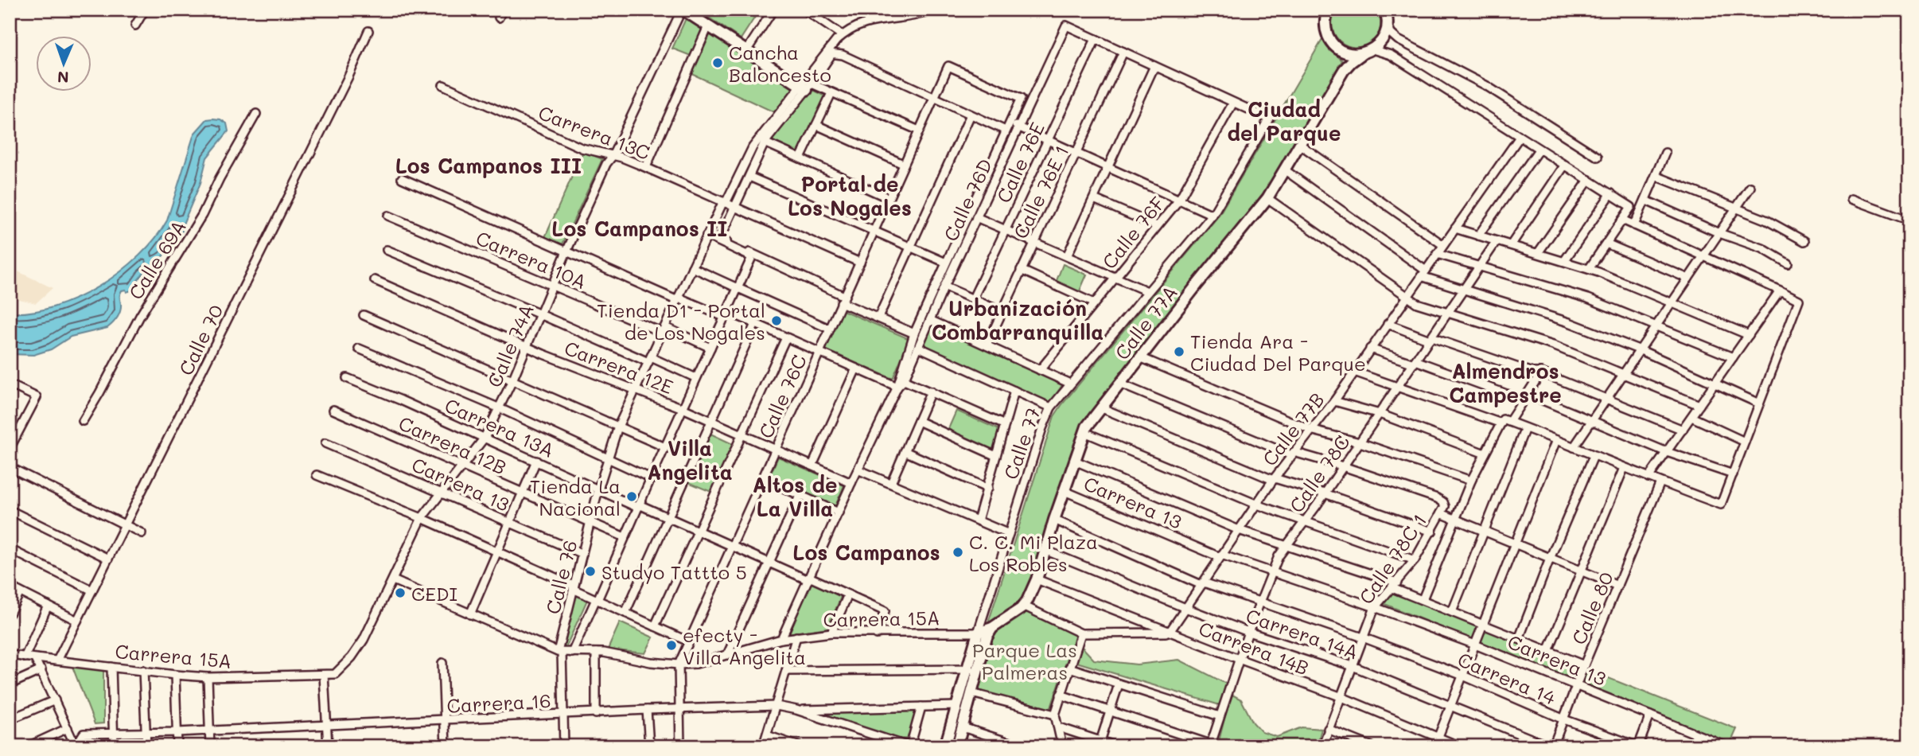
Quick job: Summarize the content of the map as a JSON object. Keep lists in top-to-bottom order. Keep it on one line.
{"streets":{"street":["Carrera 13C","Calle 76E","Calle 76E 1","Calle 76D","Calle 76F","Calle 69A","Carrera 10A","Calle 77A","Calle 70","Calle 74A","Carrera 12E","Calle 76C","Carrera 13A","Calle 77B","Calle 77","Carrera 12B","Calle 78C","Carrera 13","Calle 78C 1","Calle 76","Calle 80","Carrera 15A","Carrera 14A","Carrera 14B","Carrera 14","Carrera 16"]},"crossings":[["Carrera 13C","Calle 74A"],["Carrera 13C","Calle 76C"],["Carrera 13C","Calle 76"],["Calle 76E","Calle 76D"],["Calle 76D","Carrera 12E"],["Calle 76D","Calle 76C"],["Calle 76D","Carrera 13A"],["Calle 76D","Carrera 15A"],["Calle 76F","Calle 77"],["Carrera 10A","Calle 74A"],["Carrera 10A","Calle 76"],["Calle 77A","Calle 77"],["Calle 77A","Carrera 13"],["Calle 77A","Carrera 14A"],["Calle 77A","Carrera 14B"],["Calle 70","Carrera 15A"],["Calle 74A","Carrera 12E"],["Calle 74A","Carrera 13A"],["Calle 74A","Carrera 12B"],["Calle 74A","Carrera 13"],["Calle 74A","Carrera 15A"],["Carrera 12E","Calle 76C"],["Carrera 12E","Calle 76"],["Calle 76C","Carrera 13A"],["Calle 76C","Carrera 15A"],["Calle 76C","Carrera 16"],["Carrera 13A","Calle 76"],["Carrera 13A","Carrera 15A"],["Calle 77B","Carrera 13"],["Calle 77B","Carrera 14A"],["Calle 77B","Carrera 14B"],["Calle 77B","Carrera 14"],["Calle 77","Carrera 15A"],["Carrera 12B","Calle 76"],["Calle 78C","Carrera 13"],["Calle 78C","Carrera 14A"],["Calle 78C","Carrera 14B"],["Calle 78C","Carrera 14"],["Carrera 13","Calle 78C 1"],["Carrera 13","Calle 76"],["Carrera 13","Calle 80"],["Calle 78C 1","Carrera 14A"],["Calle 78C 1","Carrera 14B"],["Calle 78C 1","Carrera 14"],["Calle 76","Carrera 15A"],["Calle 76","Carrera 16"],["Calle 80","Carrera 14A"],["Calle 80","Carrera 14"]],"districts":["Ciudad del Parque","Los Campanos III","Portal de Los Nogales","Los Campanos II","Urbanización Combarranquilla","Almendros Campestre","Villa Angelita","Altos de La Villa","Los Campanos"],"parks":["Parque Las Palmeras"],"places":["Cancha Baloncesto","Tienda D1 - Portal de Los Nogales","Tienda Ara - Ciudad Del Parque","Tienda La Nacional","C. C. Mi Plaza Los Robles","Studyo Tattto 5","CEDI","efecty - Villa Angelita"],"north":"bottom"}
